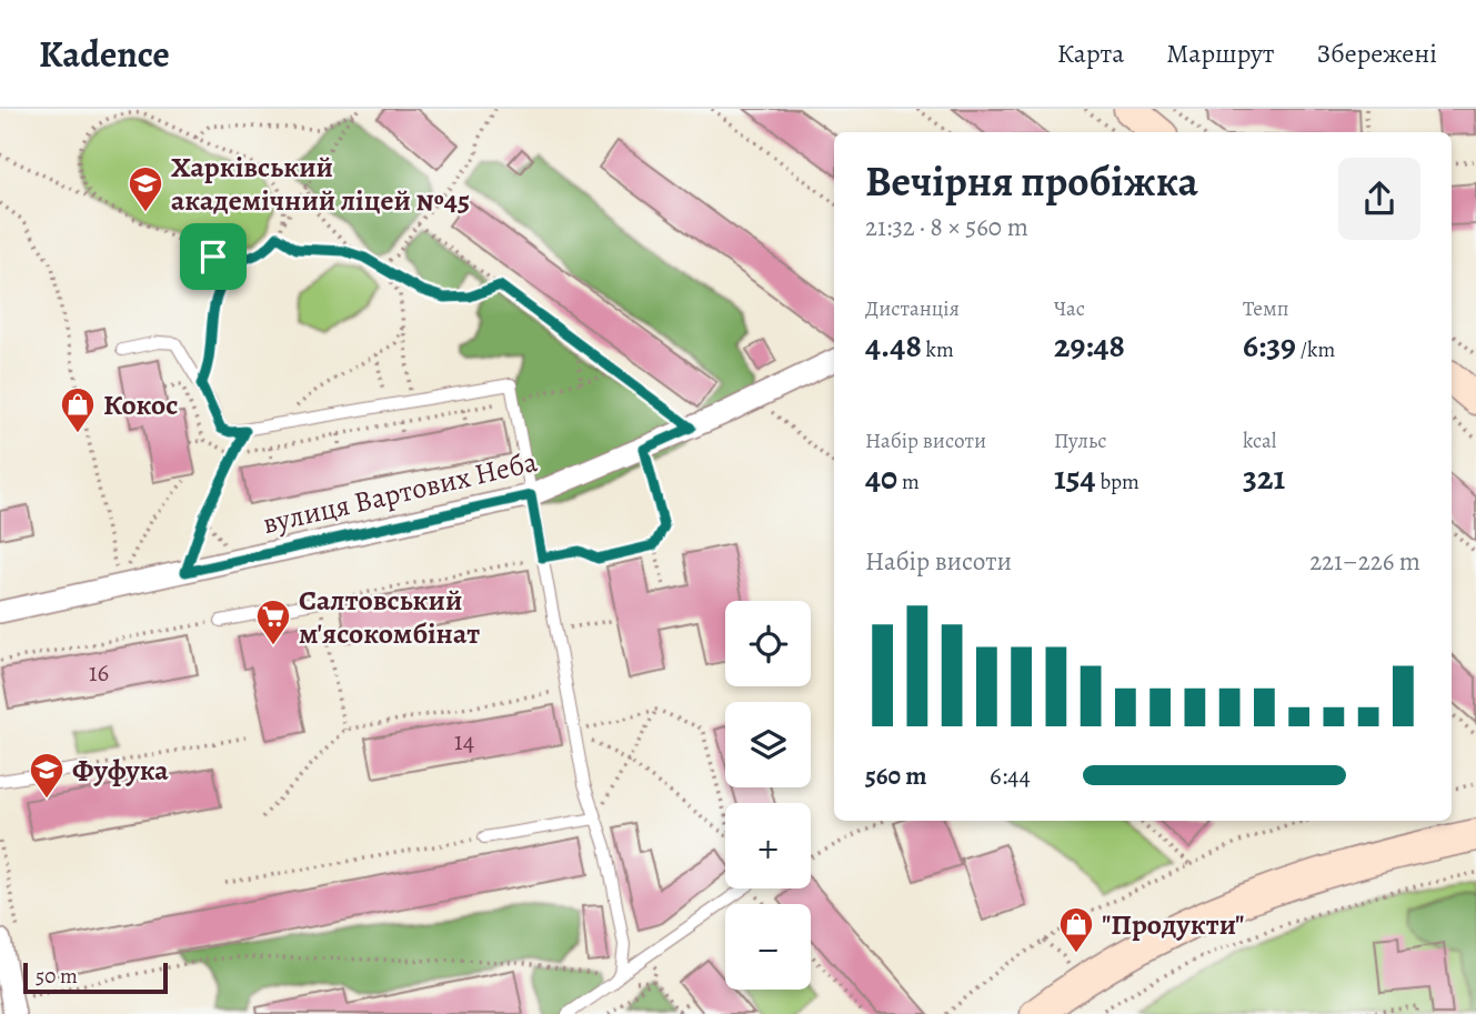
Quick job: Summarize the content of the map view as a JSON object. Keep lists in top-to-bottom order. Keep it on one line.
{"streets":{"street":["вулиця Вартових Неба"]},"places":{"school or university":["Харківський академічний ліцей №45","Фуфука"],"shop":["Кокос","\"Продукти\""],"supermarket":["Салтовський м'ясокомбінат"]},"house_numbers":["16","14"],"scale_bar":"50 m","page":{"header":"Kadence","nav":["Карта","Маршрут","Збережені"],"heading":["Вечірня пробіжка","21:32 · 8 × 560 m"],"stats":[["Дистанція","4.48 km"],["Час","29:48"],["Темп","6:39 /km"],["Набір висоти","40 m"],["Пульс","154 bpm"],["kcal","321"]],"chart":["Набір висоти","221–226 m"],"map_buttons":["+","−"],"list":[{"name":"560 m","note":"6:44"}],"scale":"50 m"}}
